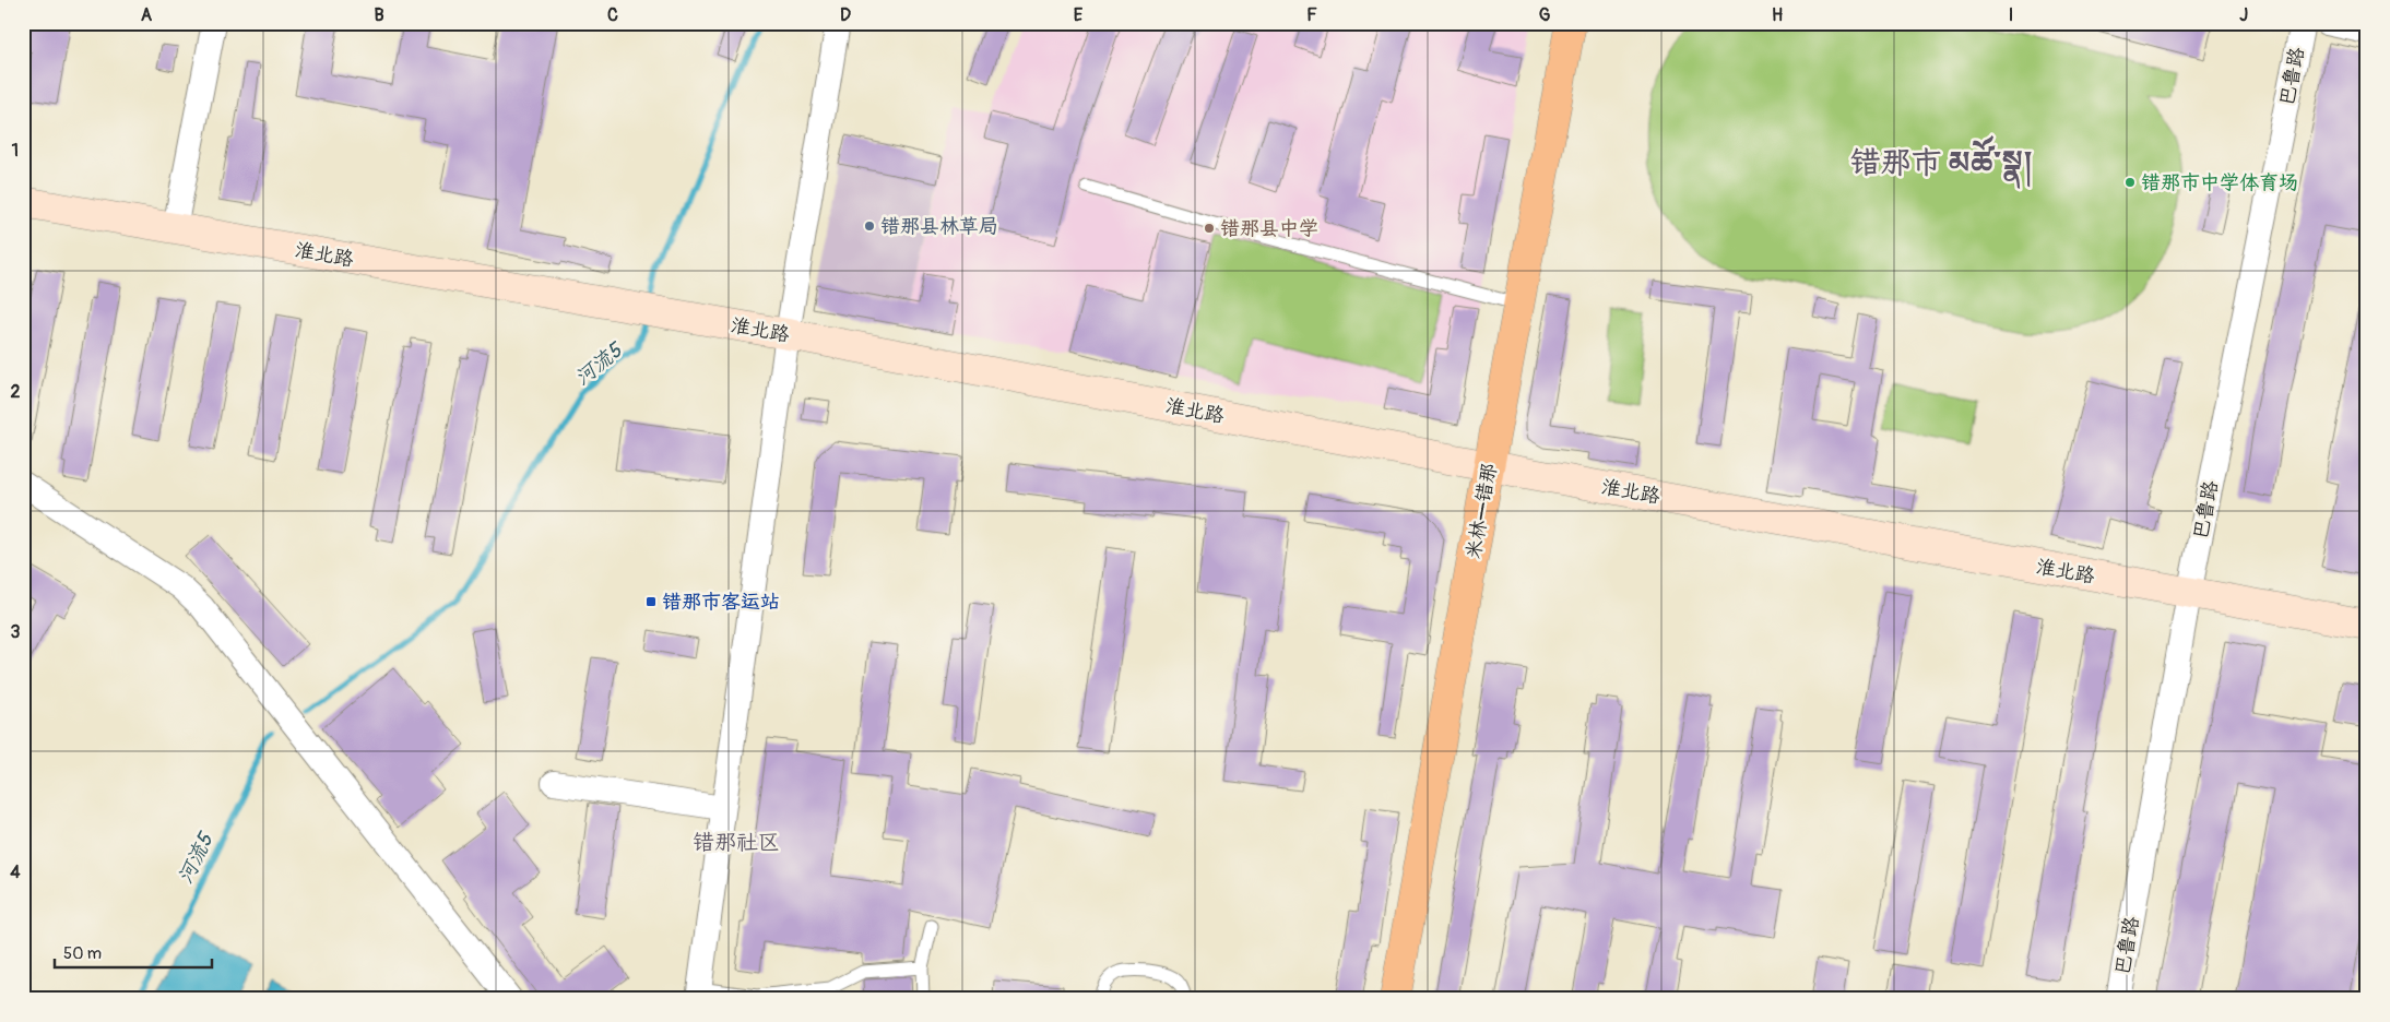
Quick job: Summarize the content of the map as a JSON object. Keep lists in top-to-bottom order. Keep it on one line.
{"streets":{"highway":["米林—错那"],"street":["巴鲁路","淮北路"]},"crossings":[["巴鲁路","淮北路"],["淮北路","米林—错那"]],"districts":["错那市 མཚོ་སྣ།","错那社区"],"water":["河流5"],"places":{"other":["错那市中学体育场","错那县林草局","错那县中学"],"transit":["错那市客运站"]},"scale_bar":"50 m","grid":{"columns":["A","B","C","D","E","F","G","H","I","J"],"rows":["1","2","3","4"]}}
